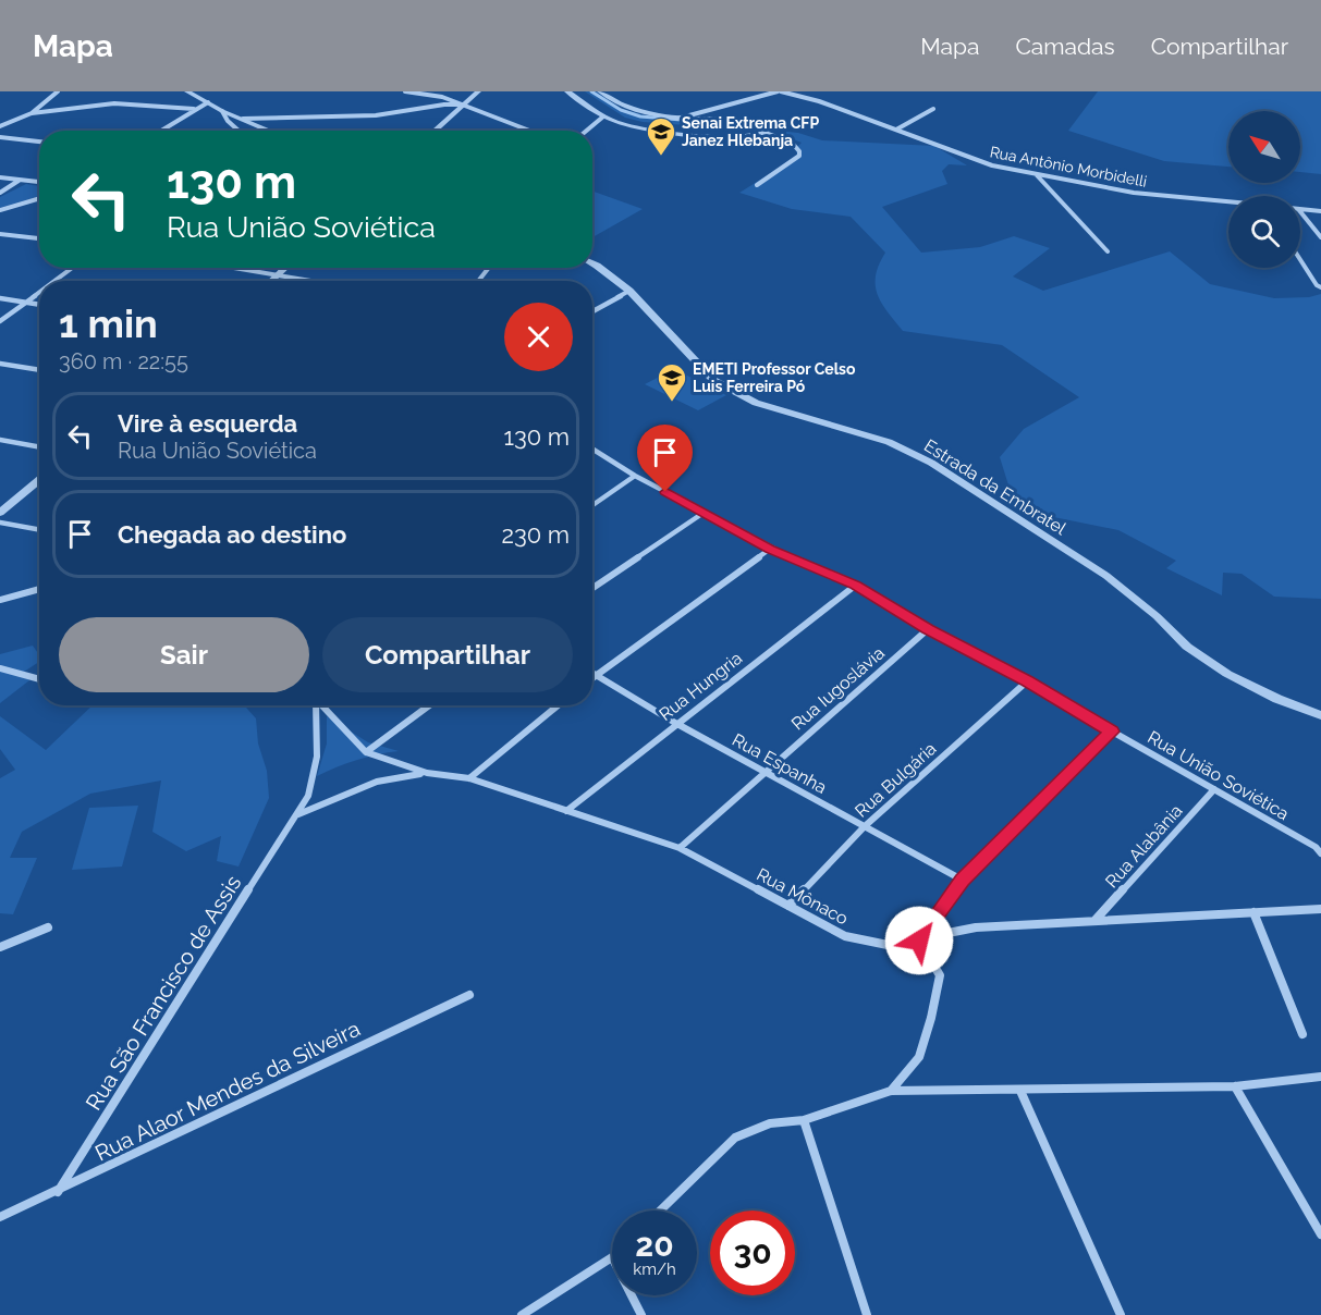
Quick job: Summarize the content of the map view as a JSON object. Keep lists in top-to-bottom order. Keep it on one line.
{"streets":{"street":["Rua Antônio Morbidelli","Estrada da Embratel","Rua Hungria","Rua Iugoslávia","Rua Espanha","Rua União Soviética","Rua Bulgária","Rua Alabânia","Rua Mônaco","Rua São Francisco de Assis","Rua Alaor Mendes da Silveira"]},"crossings":[["Rua Hungria","Rua Espanha"],["Rua Hungria","Rua União Soviética"],["Rua Hungria","Rua Mônaco"],["Rua Iugoslávia","Rua Espanha"],["Rua Iugoslávia","Rua União Soviética"],["Rua Iugoslávia","Rua Mônaco"],["Rua Espanha","Rua Bulgária"],["Rua União Soviética","Rua Bulgária"],["Rua União Soviética","Rua Alabânia"],["Rua Bulgária","Rua Mônaco"],["Rua Alabânia","Rua Mônaco"],["Rua São Francisco de Assis","Rua Alaor Mendes da Silveira"]],"places":{"school or university":["Senai Extrema CFP Janez Hlebanja","EMETI Professor Celso Luis Ferreira Pó"]},"north":"top left","page":{"header":"Mapa","nav":["Mapa","Camadas","Compartilhar"],"turn":["130 m","Rua União Soviética"],"heading":["1 min","360 m · 22:55"],"list":[{"name":"Vire à esquerda","note":"Rua União Soviética","value":"130 m"},{"name":"Chegada ao destino","value":"230 m"}],"buttons":["Sair","Compartilhar"],"speed":"20 km/h","limit":"30"}}
